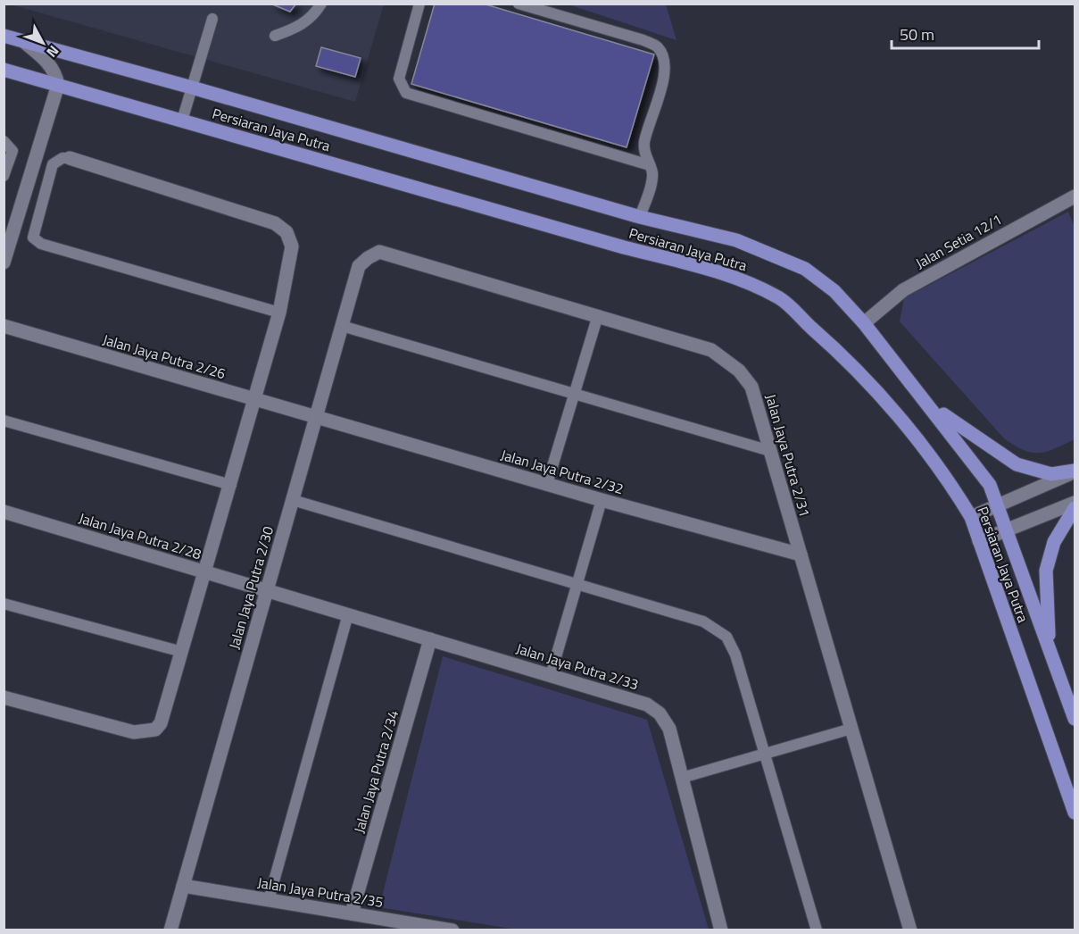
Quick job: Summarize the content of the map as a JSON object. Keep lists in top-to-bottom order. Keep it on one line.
{"streets":{"main road":["Persiaran Jaya Putra"],"street":["Jalan Setia 12/1","Jalan Jaya Putra 2/26","Jalan Jaya Putra 2/31","Jalan Jaya Putra 2/32","Jalan Jaya Putra 2/28","Jalan Jaya Putra 2/30","Jalan Jaya Putra 2/33","Jalan Jaya Putra 2/34","Jalan Jaya Putra 2/35"]},"crossings":[["Persiaran Jaya Putra","Jalan Setia 12/1"],["Jalan Jaya Putra 2/26","Jalan Jaya Putra 2/32"],["Jalan Jaya Putra 2/26","Jalan Jaya Putra 2/30"],["Jalan Jaya Putra 2/31","Jalan Jaya Putra 2/32"],["Jalan Jaya Putra 2/31","Jalan Jaya Putra 2/30"],["Jalan Jaya Putra 2/32","Jalan Jaya Putra 2/30"],["Jalan Jaya Putra 2/28","Jalan Jaya Putra 2/30"],["Jalan Jaya Putra 2/28","Jalan Jaya Putra 2/33"],["Jalan Jaya Putra 2/30","Jalan Jaya Putra 2/33"],["Jalan Jaya Putra 2/30","Jalan Jaya Putra 2/35"],["Jalan Jaya Putra 2/33","Jalan Jaya Putra 2/34"],["Jalan Jaya Putra 2/34","Jalan Jaya Putra 2/35"]],"scale_bar":"50 m","north":"bottom right"}
